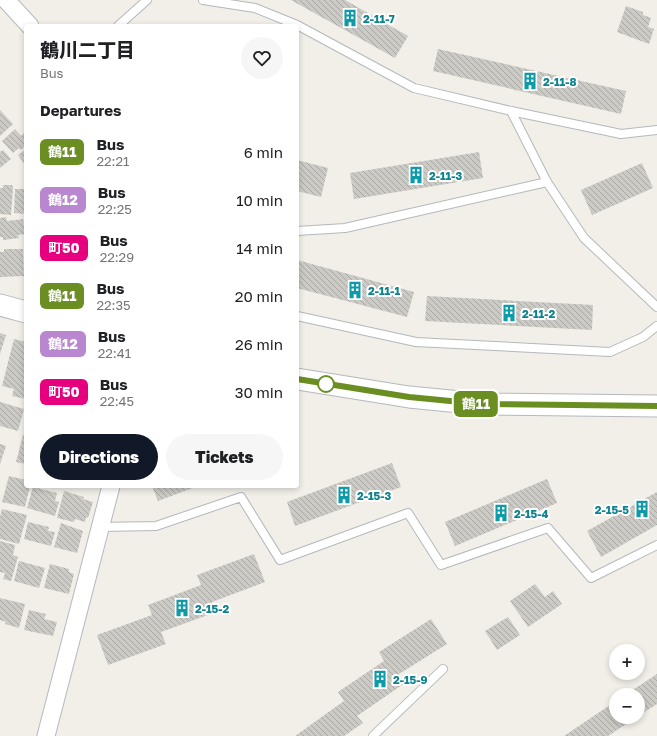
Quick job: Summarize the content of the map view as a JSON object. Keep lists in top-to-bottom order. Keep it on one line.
{"places":{"building":["2-11-7","2-11-8","2-11-3","2-11-1","2-11-2","2-15-3","2-15-5","2-15-4","2-15-2","2-15-9"]},"lines":["bus line 鶴11"],"page":{"on_map":"鶴11","heading":[["鶴川二丁目","Bus"],"Departures"],"list":[{"mark":"鶴11","name":"Bus","note":"22:21","value":"6 min"},{"mark":"鶴12","name":"Bus","note":"22:25","value":"10 min"},{"mark":"町50","name":"Bus","note":"22:29","value":"14 min"},{"mark":"鶴11","name":"Bus","note":"22:35","value":"20 min"},{"mark":"鶴12","name":"Bus","note":"22:41","value":"26 min"},{"mark":"町50","name":"Bus","note":"22:45","value":"30 min"}],"buttons":["Directions","Tickets"],"map_buttons":["+","−"]}}
